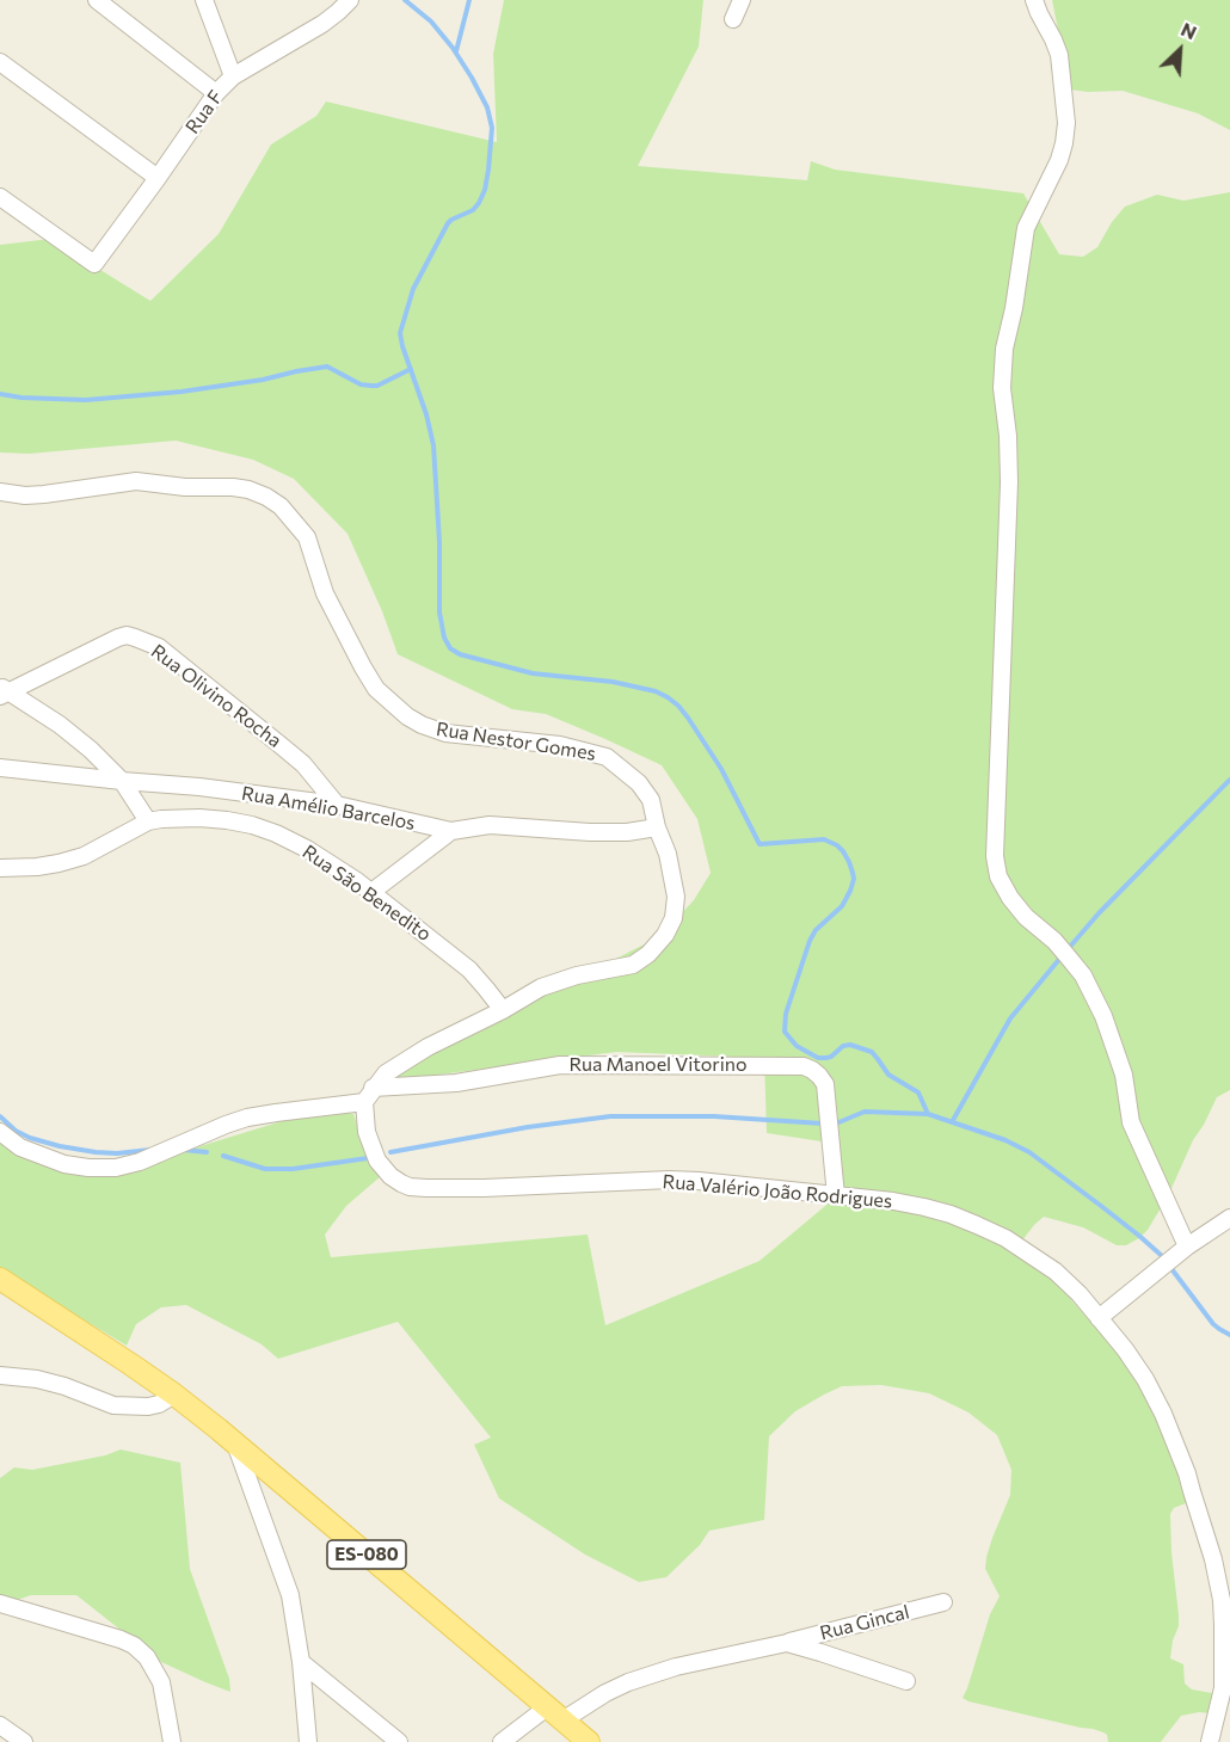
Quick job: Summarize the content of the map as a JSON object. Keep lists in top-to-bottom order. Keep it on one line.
{"streets":{"main road":["ES-080"],"street":["Rua F","Rua Olivino Rocha","Rua Nestor Gomes","Rua Amélio Barcelos","Rua São Benedito","Rua Manoel Vitorino","Rua Valério João Rodrigues","Rua Gincal"]},"crossings":[["Rua Olivino Rocha","Rua Amélio Barcelos"],["Rua Nestor Gomes","Rua Amélio Barcelos"],["Rua Nestor Gomes","Rua São Benedito"],["Rua Nestor Gomes","Rua Manoel Vitorino"],["Rua Nestor Gomes","Rua Valério João Rodrigues"],["Rua Manoel Vitorino","Rua Valério João Rodrigues"],["ES-080","Rua Gincal"]],"north":"top right"}
